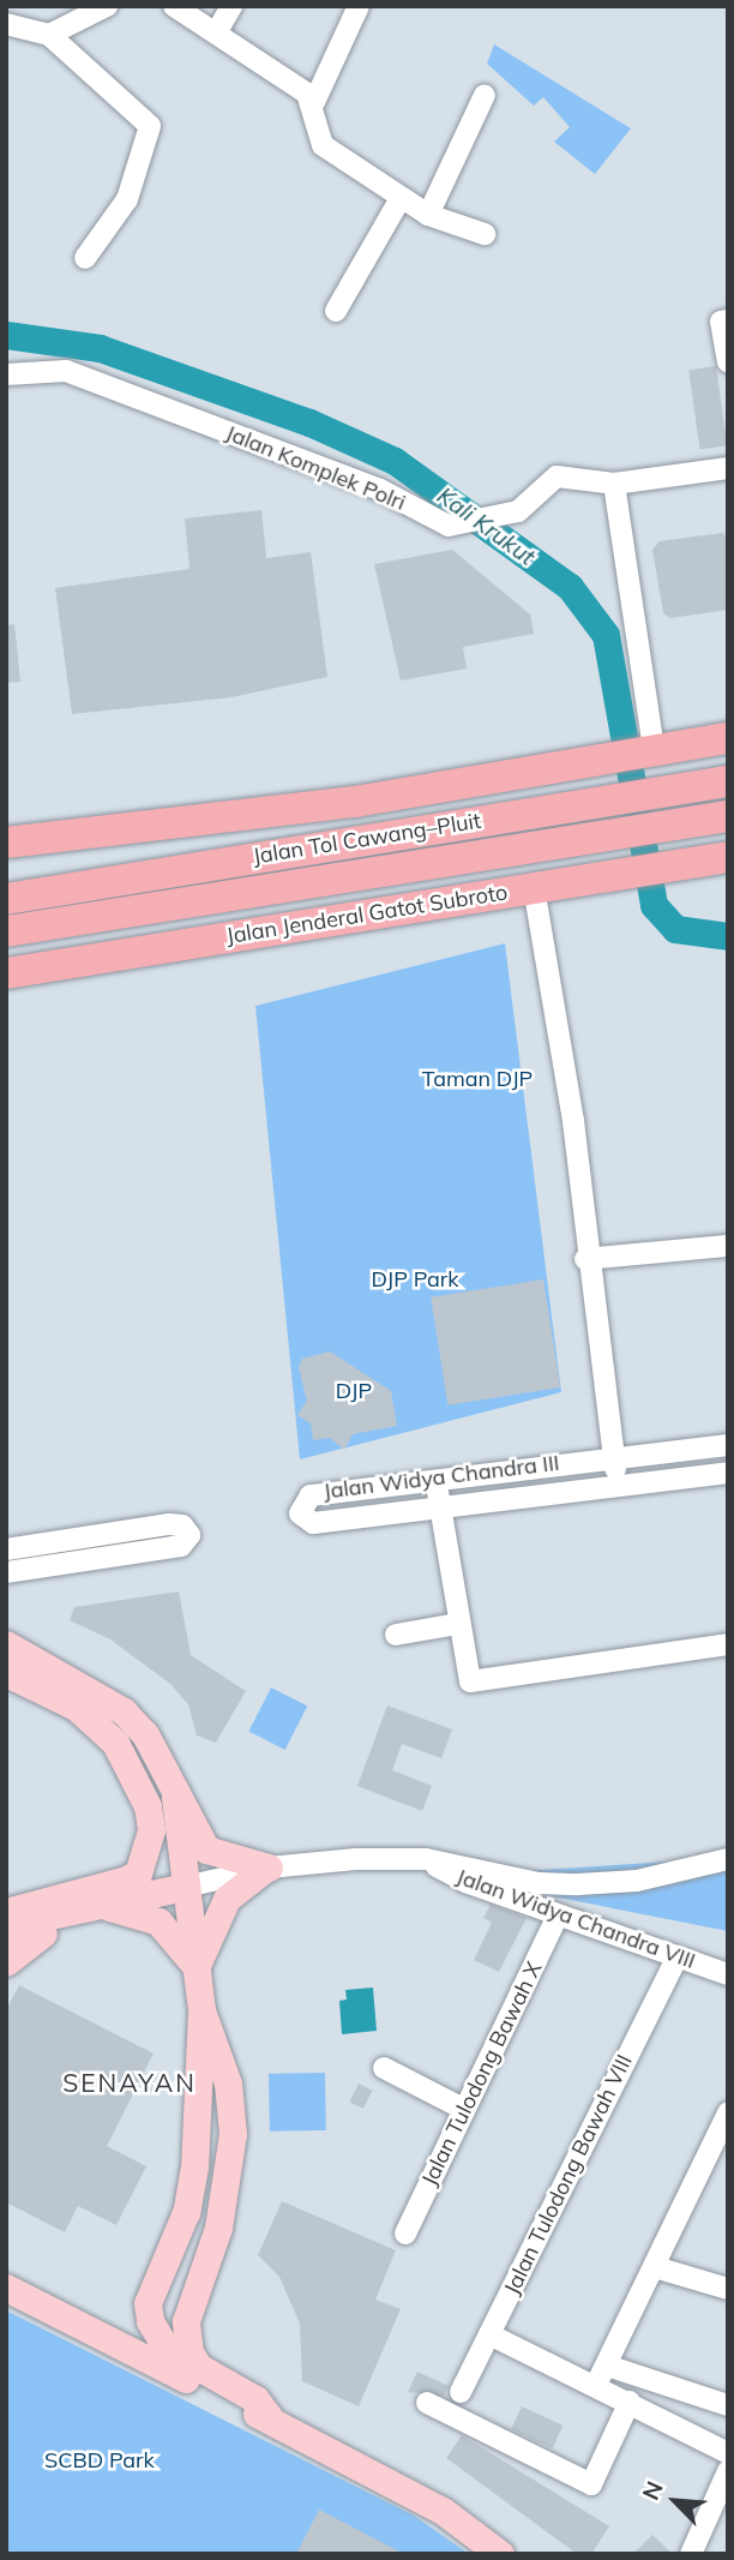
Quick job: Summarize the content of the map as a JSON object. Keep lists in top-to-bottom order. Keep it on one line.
{"streets":{"highway":["Jalan Tol Cawang–Pluit","Jalan Jenderal Gatot Subroto"],"street":["Jalan Komplek Polri","Jalan Widya Chandra III","Jalan Widya Chandra VIII","Jalan Tulodong Bawah X","Jalan Tulodong Bawah VIII"]},"crossings":[["Jalan Widya Chandra VIII","Jalan Tulodong Bawah X"],["Jalan Widya Chandra VIII","Jalan Tulodong Bawah VIII"]],"districts":["SENAYAN"],"water":["Kali Krukut"],"parks":["Taman DJP","DJP Park","DJP","SCBD Park"],"north":"top left"}
